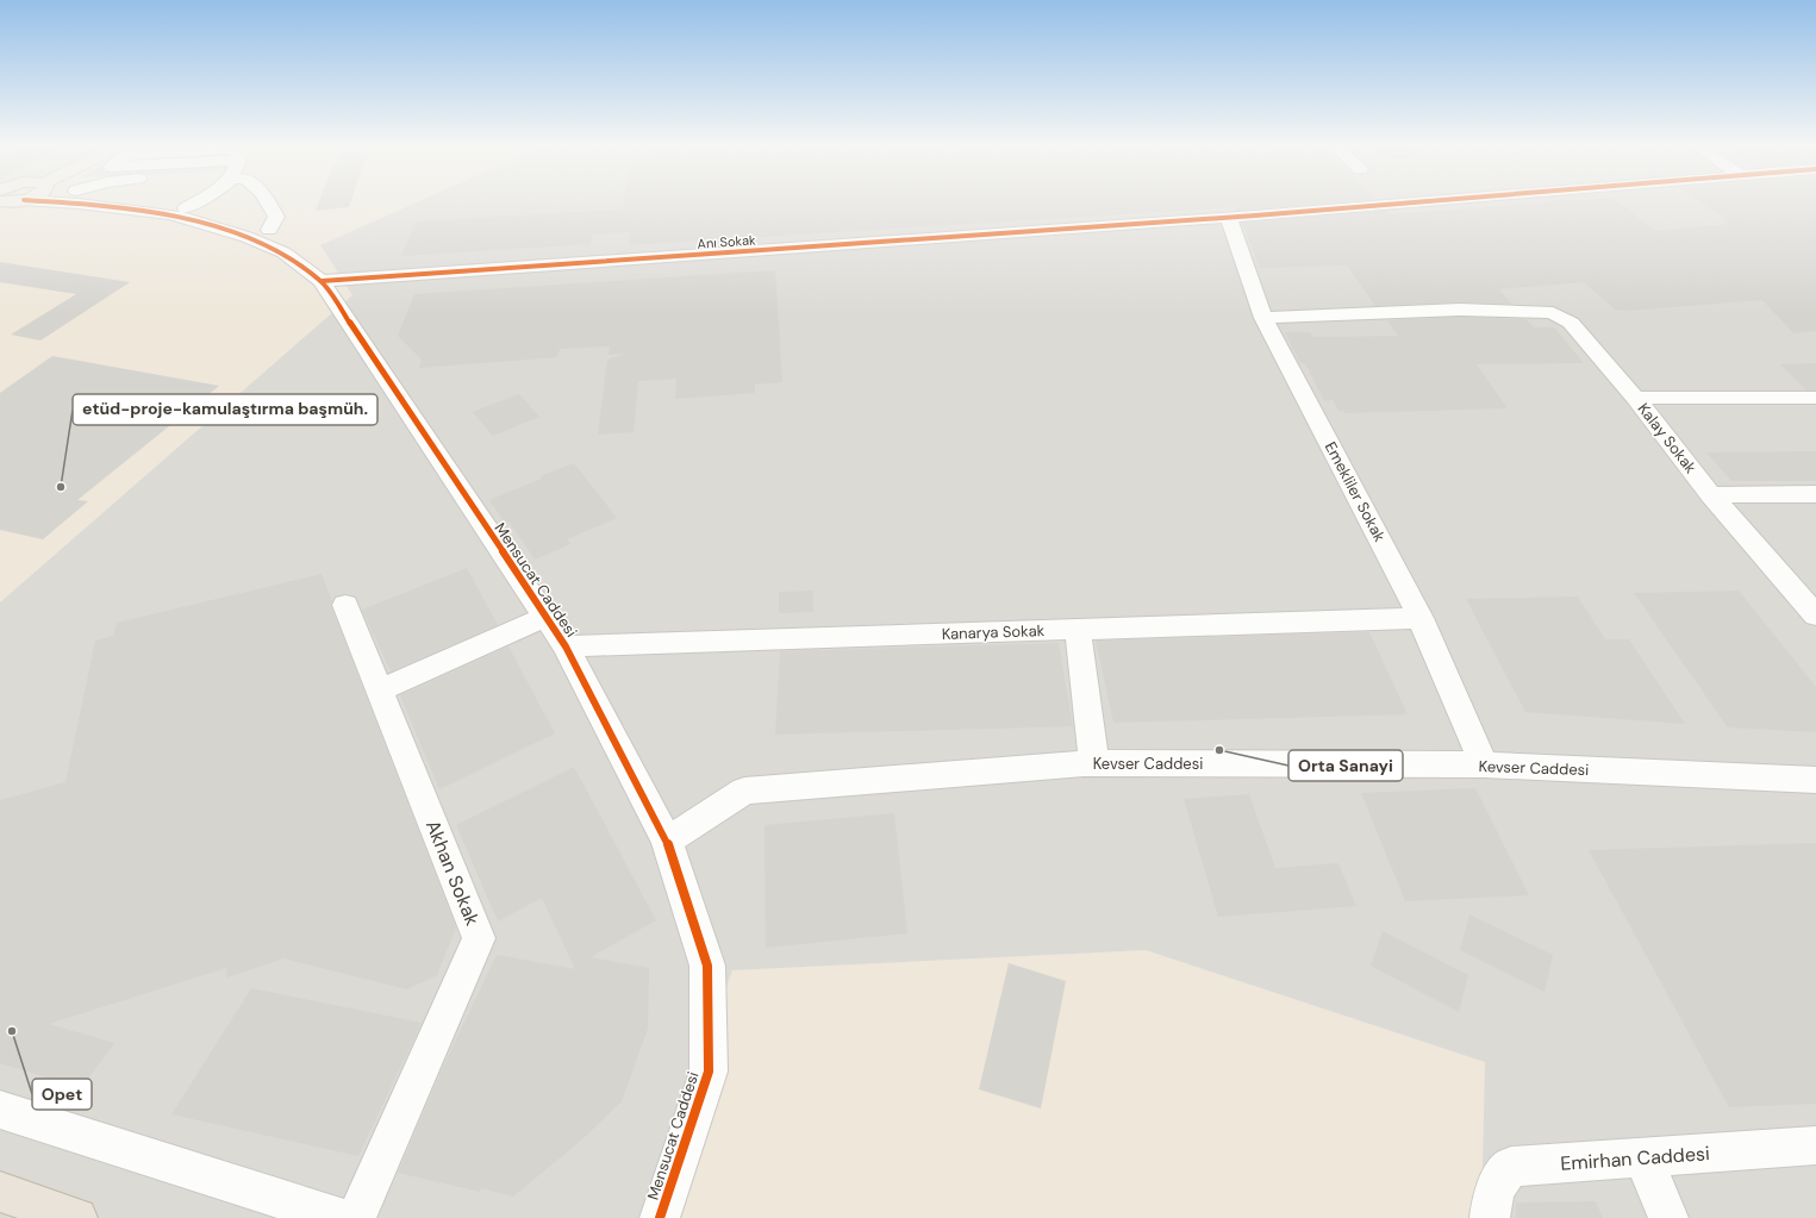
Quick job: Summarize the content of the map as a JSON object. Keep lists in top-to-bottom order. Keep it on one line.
{"streets":{"street":["Anı Sokak","Kalay Sokak","Emekliler Sokak","Mensucat Caddesi","Kanarya Sokak","Kevser Caddesi","Akhan Sokak","Emirhan Caddesi"]},"crossings":[["Anı Sokak","Emekliler Sokak"],["Anı Sokak","Mensucat Caddesi"],["Emekliler Sokak","Kanarya Sokak"],["Emekliler Sokak","Kevser Caddesi"],["Mensucat Caddesi","Kanarya Sokak"],["Mensucat Caddesi","Kevser Caddesi"]],"places":["etüd-proje-kamulaştırma başmüh.","Orta Sanayi","Opet"]}
